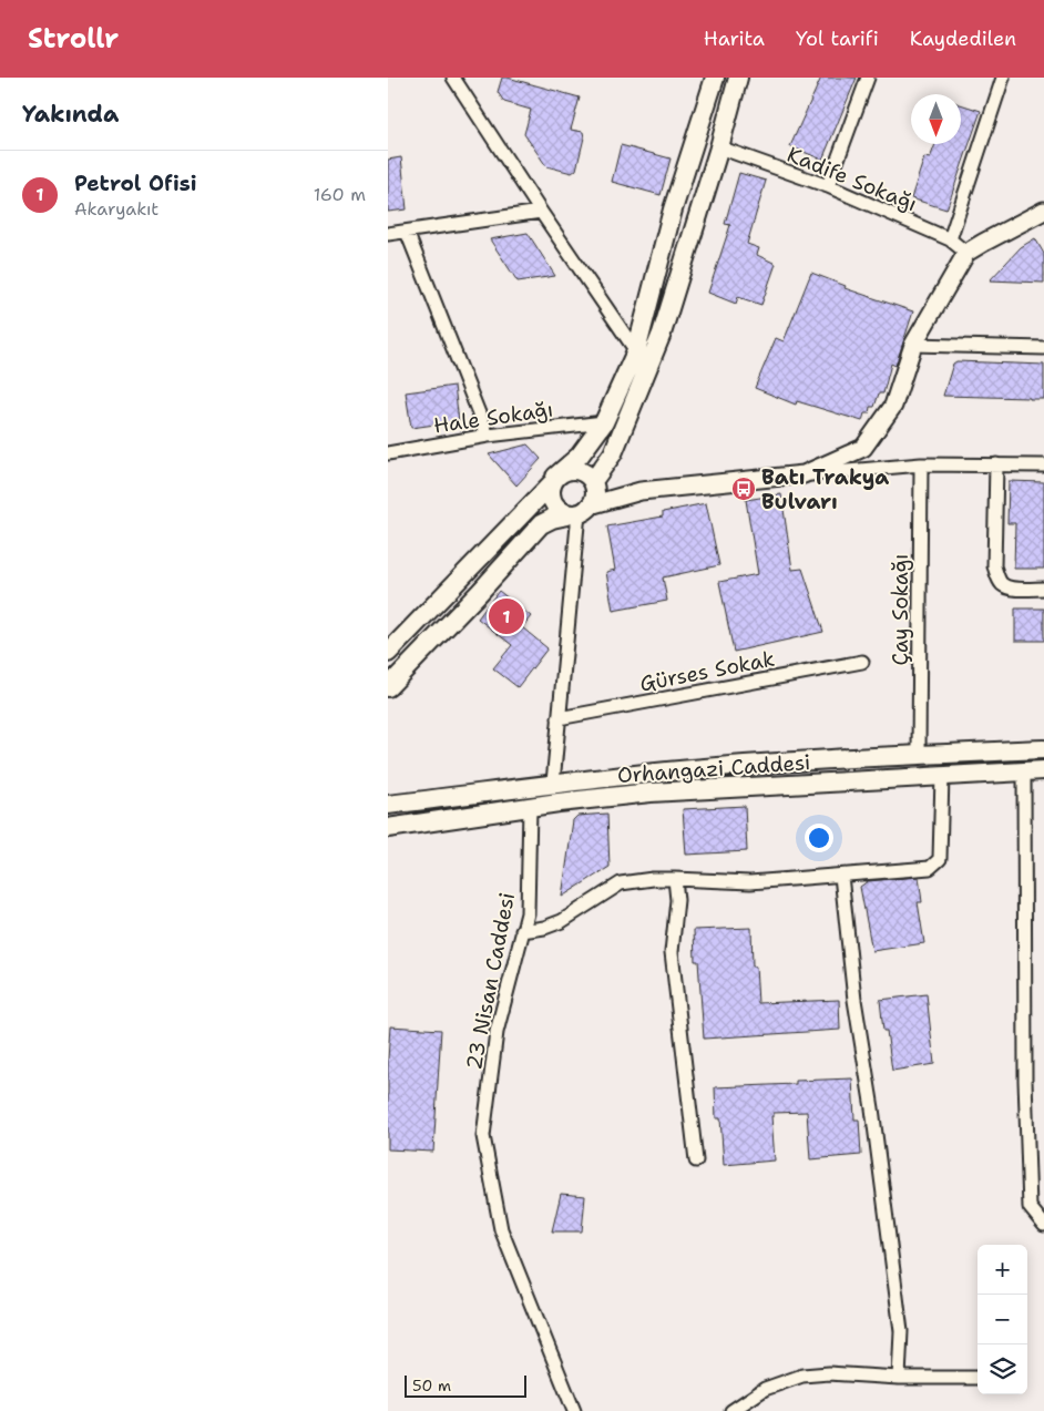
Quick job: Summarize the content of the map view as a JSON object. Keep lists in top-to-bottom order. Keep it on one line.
{"streets":{"main road":["Orhangazi Caddesi"],"street":["Kadife Sokağı","Hale Sokağı","Çay Sokağı","Gürses Sokak","23 Nisan Caddesi"]},"crossings":[["Çay Sokağı","Orhangazi Caddesi"],["Orhangazi Caddesi","23 Nisan Caddesi"]],"places":{"bus stop":["Batı Trakya Bulvarı"]},"scale_bar":"50 m","north":"bottom","page":{"header":"Strollr","nav":["Harita","Yol tarifi","Kaydedilen"],"heading":"Yakında","list":[{"mark":"1","name":"Petrol Ofisi","note":"Akaryakıt","value":"160 m"}],"pins":"1","map_buttons":["+","−"],"scale":"50 m"}}
